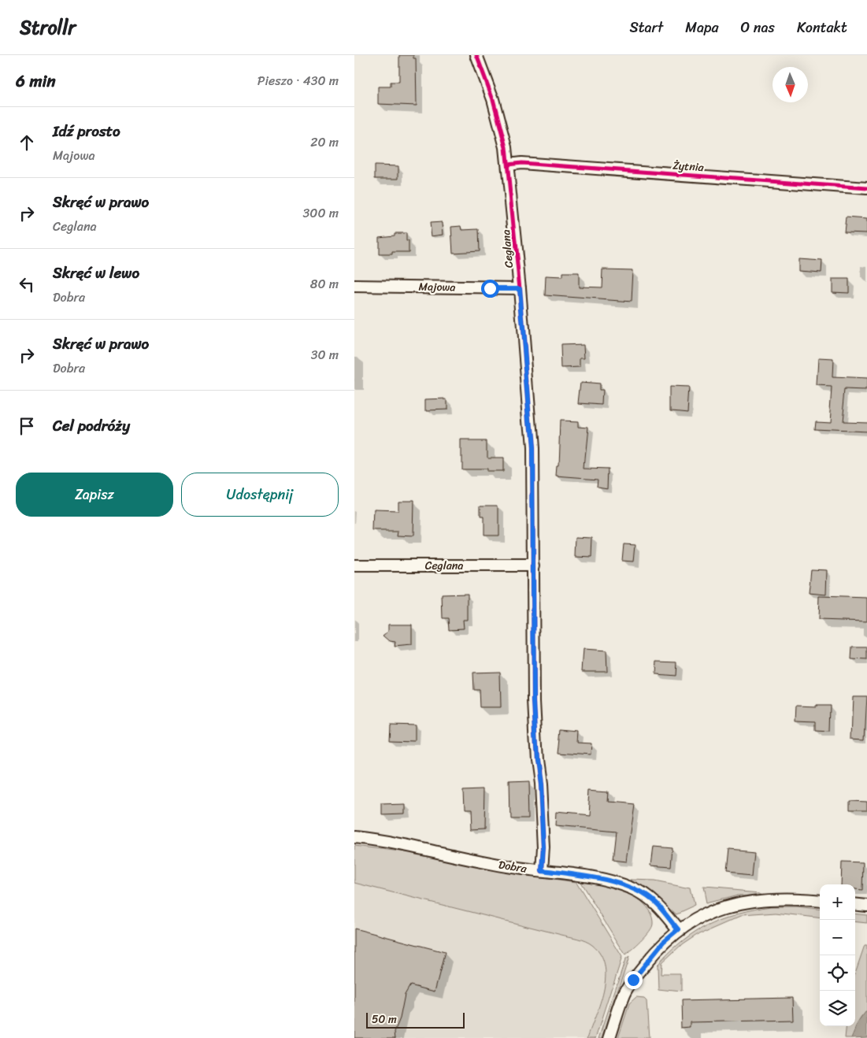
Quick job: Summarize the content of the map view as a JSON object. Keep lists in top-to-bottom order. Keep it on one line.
{"streets":{"street":["Żytnia","Ceglana","Majowa","Dobra"]},"crossings":[["Żytnia","Ceglana"],["Ceglana","Majowa"],["Ceglana","Dobra"]],"scale_bar":"50 m","north":"bottom","page":{"header":"Strollr","nav":["Start","Mapa","O nas","Kontakt"],"heading":["6 min","Pieszo · 430 m"],"list":[["Idź prosto","Majowa","20 m"],["Skręć w prawo","Ceglana","300 m"],["Skręć w lewo","Dobra","80 m"],["Skręć w prawo","Dobra","30 m"],"Cel podróży"],"buttons":["Zapisz","Udostępnij"],"map_buttons":["+","−"],"scale":"50 m"}}
